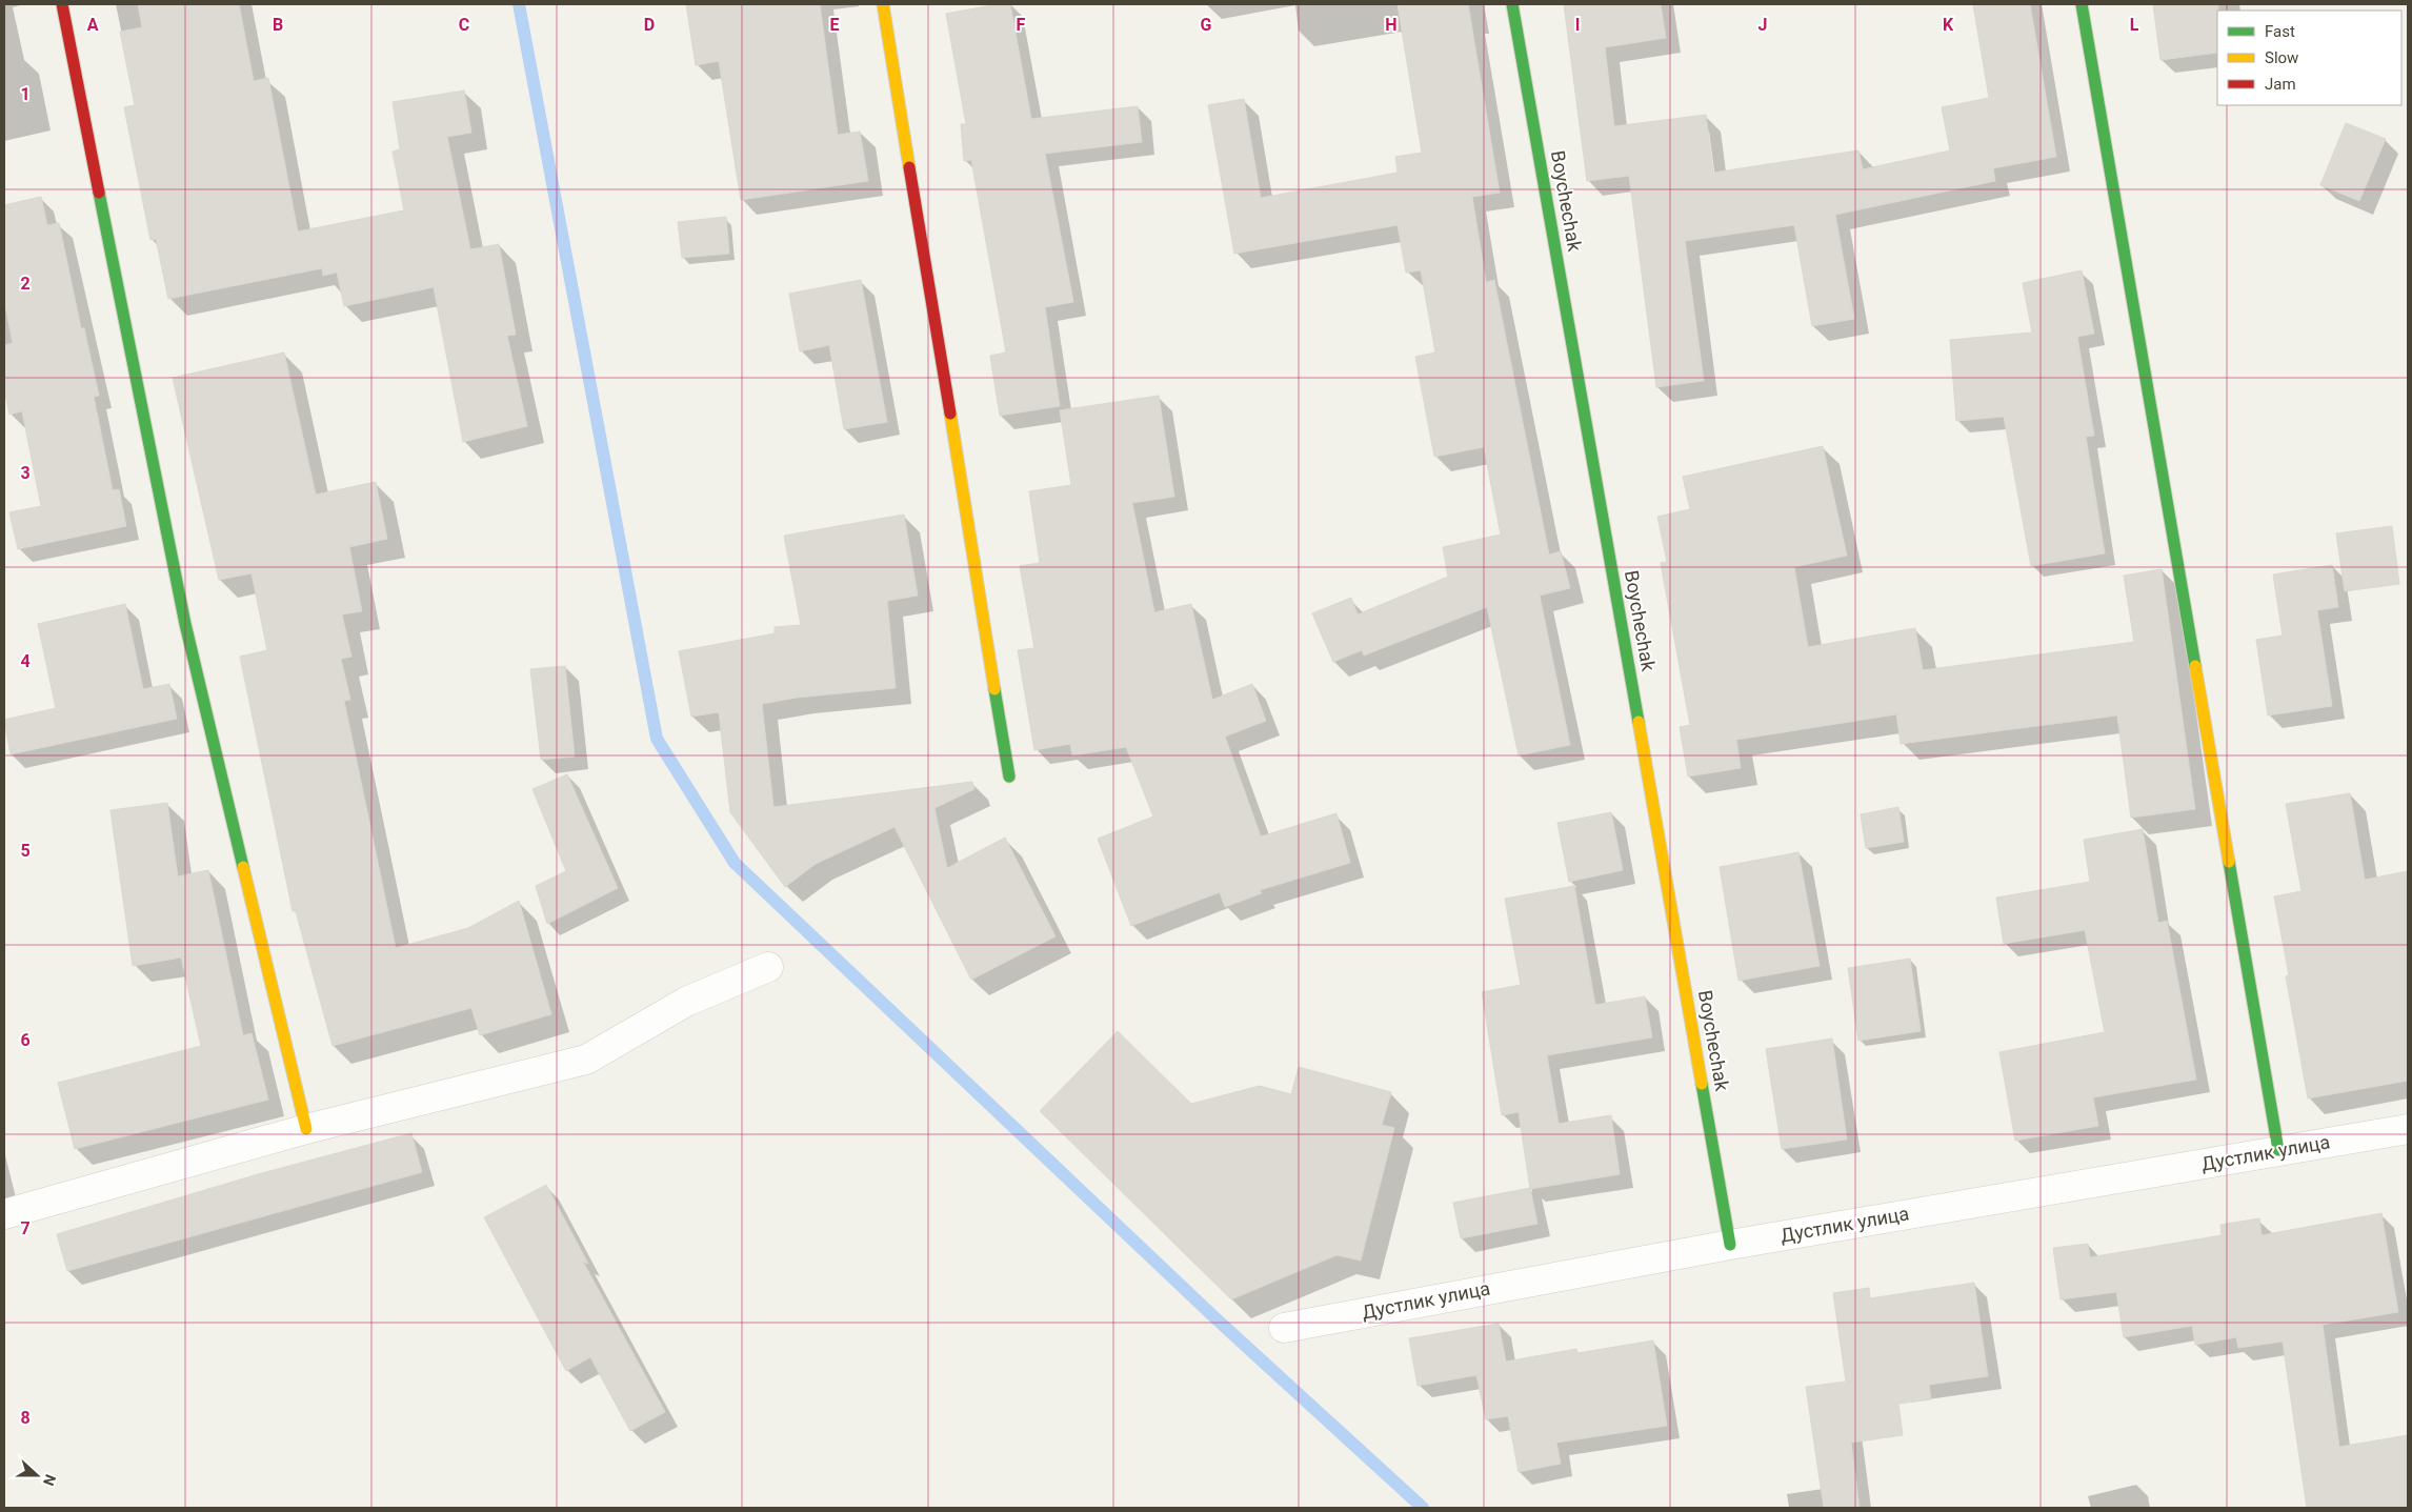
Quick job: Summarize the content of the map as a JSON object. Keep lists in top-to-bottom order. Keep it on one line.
{"streets":{"street":["Boychechak","Дустлик улица"]},"crossings":[["Boychechak","Дустлик улица"]],"legend":["Fast","Slow","Jam"],"north":"right","grid":{"columns":["A","B","C","D","E","F","G","H","I","J","K","L"],"rows":["1","2","3","4","5","6","7","8"]}}
